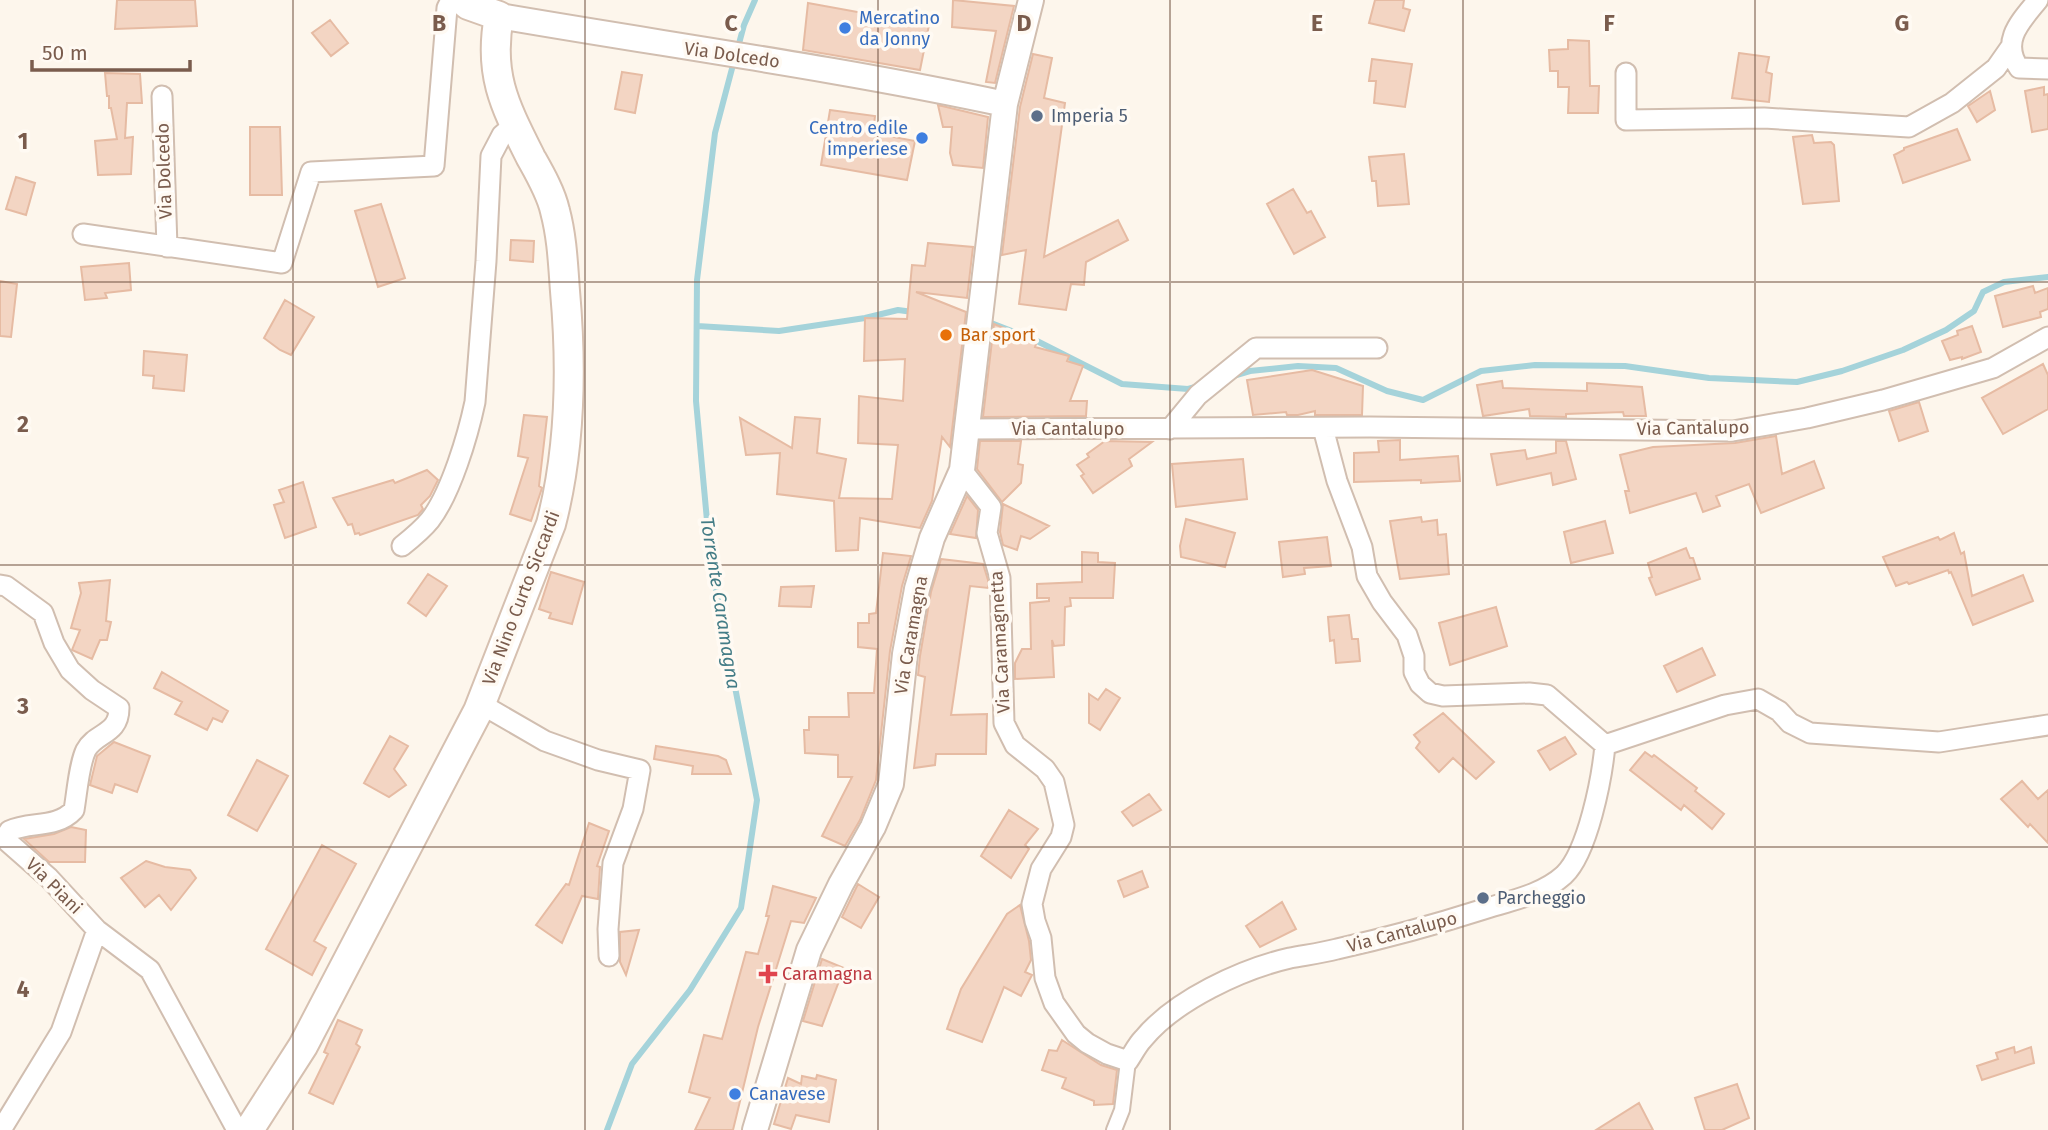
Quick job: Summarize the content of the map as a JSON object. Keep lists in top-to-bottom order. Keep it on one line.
{"streets":{"main road":["Via Dolcedo","Via Nino Curto Siccardi"],"street":["Via Cantalupo","Via Caramagna","Via Caramagnetta","Via Piani"]},"crossings":[["Via Dolcedo","Via Nino Curto Siccardi"],["Via Dolcedo","Via Caramagna"],["Via Cantalupo","Via Caramagna"],["Via Cantalupo","Via Caramagnetta"],["Via Caramagna","Via Caramagnetta"]],"water":["Torrente Caramagna"],"places":{"other":["Mercatino da Jonny","Imperia 5","Centro edile imperiese","Bar sport","Parcheggio","Canavese"],"health":["Caramagna"]},"scale_bar":"50 m","grid":{"columns":["B","C","D","E","F","G"],"rows":["1","2","3","4"]}}
